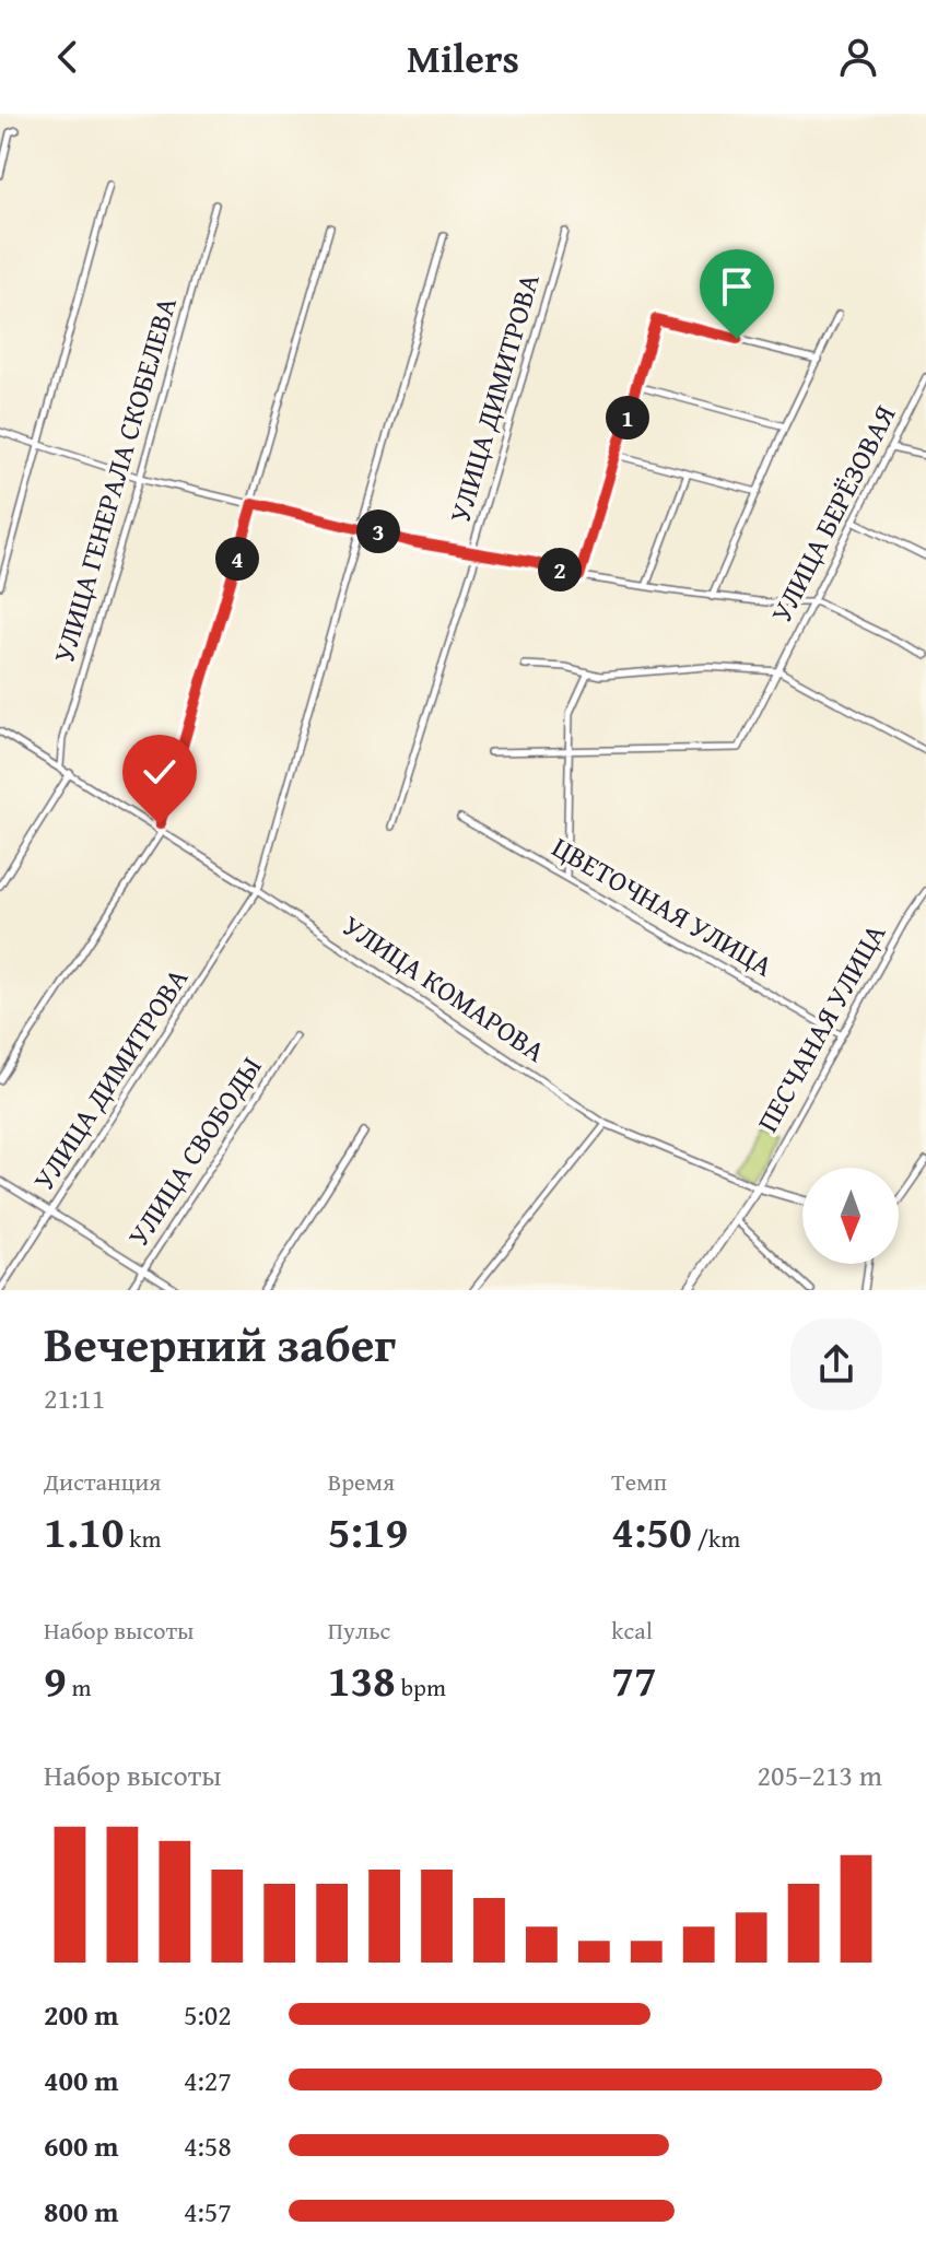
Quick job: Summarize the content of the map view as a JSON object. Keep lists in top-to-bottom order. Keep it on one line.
{"streets":{"street":["УЛИЦА ДИМИТРОВА","УЛИЦА ГЕНЕРАЛА СКОБЕЛЕВА","УЛИЦА БЕРЁЗОВАЯ","ЦВЕТОЧНАЯ УЛИЦА","УЛИЦА КОМАРОВА","ПЕСЧАНАЯ УЛИЦА","УЛИЦА СВОБОДЫ"]},"crossings":[["УЛИЦА ДИМИТРОВА","УЛИЦА КОМАРОВА"],["УЛИЦА ГЕНЕРАЛА СКОБЕЛЕВА","УЛИЦА КОМАРОВА"],["ЦВЕТОЧНАЯ УЛИЦА","ПЕСЧАНАЯ УЛИЦА"],["УЛИЦА КОМАРОВА","ПЕСЧАНАЯ УЛИЦА"]],"north":"bottom","page":{"header":"Milers","pins":["1","3","4","2"],"heading":["Вечерний забег","21:11"],"stats":[["Дистанция","1.10 km"],["Время","5:19"],["Темп","4:50 /km"],["Набор высоты","9 m"],["Пульс","138 bpm"],["kcal","77"]],"chart":["Набор высоты","205–213 m"],"list":[{"name":"200 m","note":"5:02"},{"name":"400 m","note":"4:27"},{"name":"600 m","note":"4:58"},{"name":"800 m","note":"4:57"}]}}
